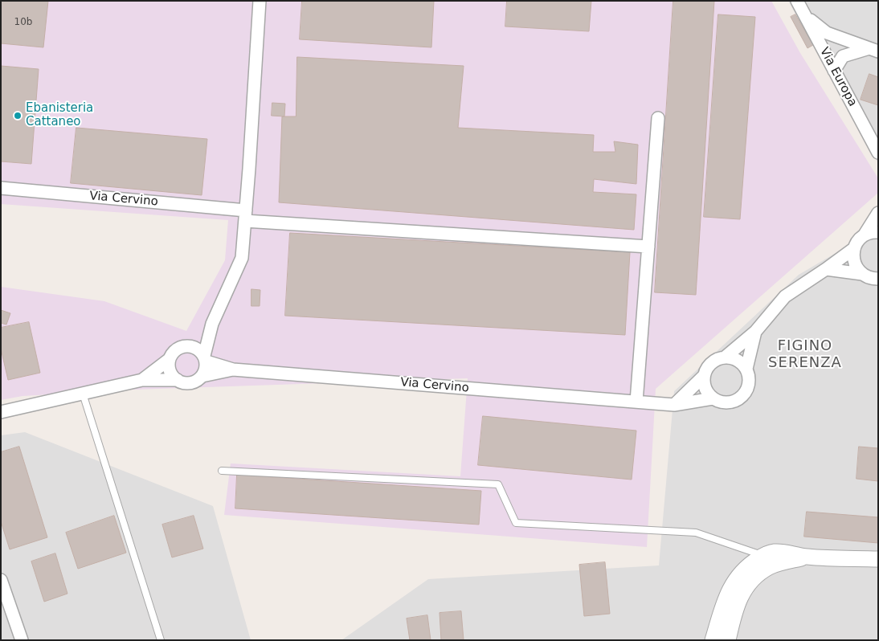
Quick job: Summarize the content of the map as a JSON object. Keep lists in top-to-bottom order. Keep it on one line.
{"streets":{"street":["Via Europa","Via Cervino"]},"districts":["FIGINO SERENZA"],"places":["Ebanisteria Cattaneo"],"house_numbers":["10b"]}
